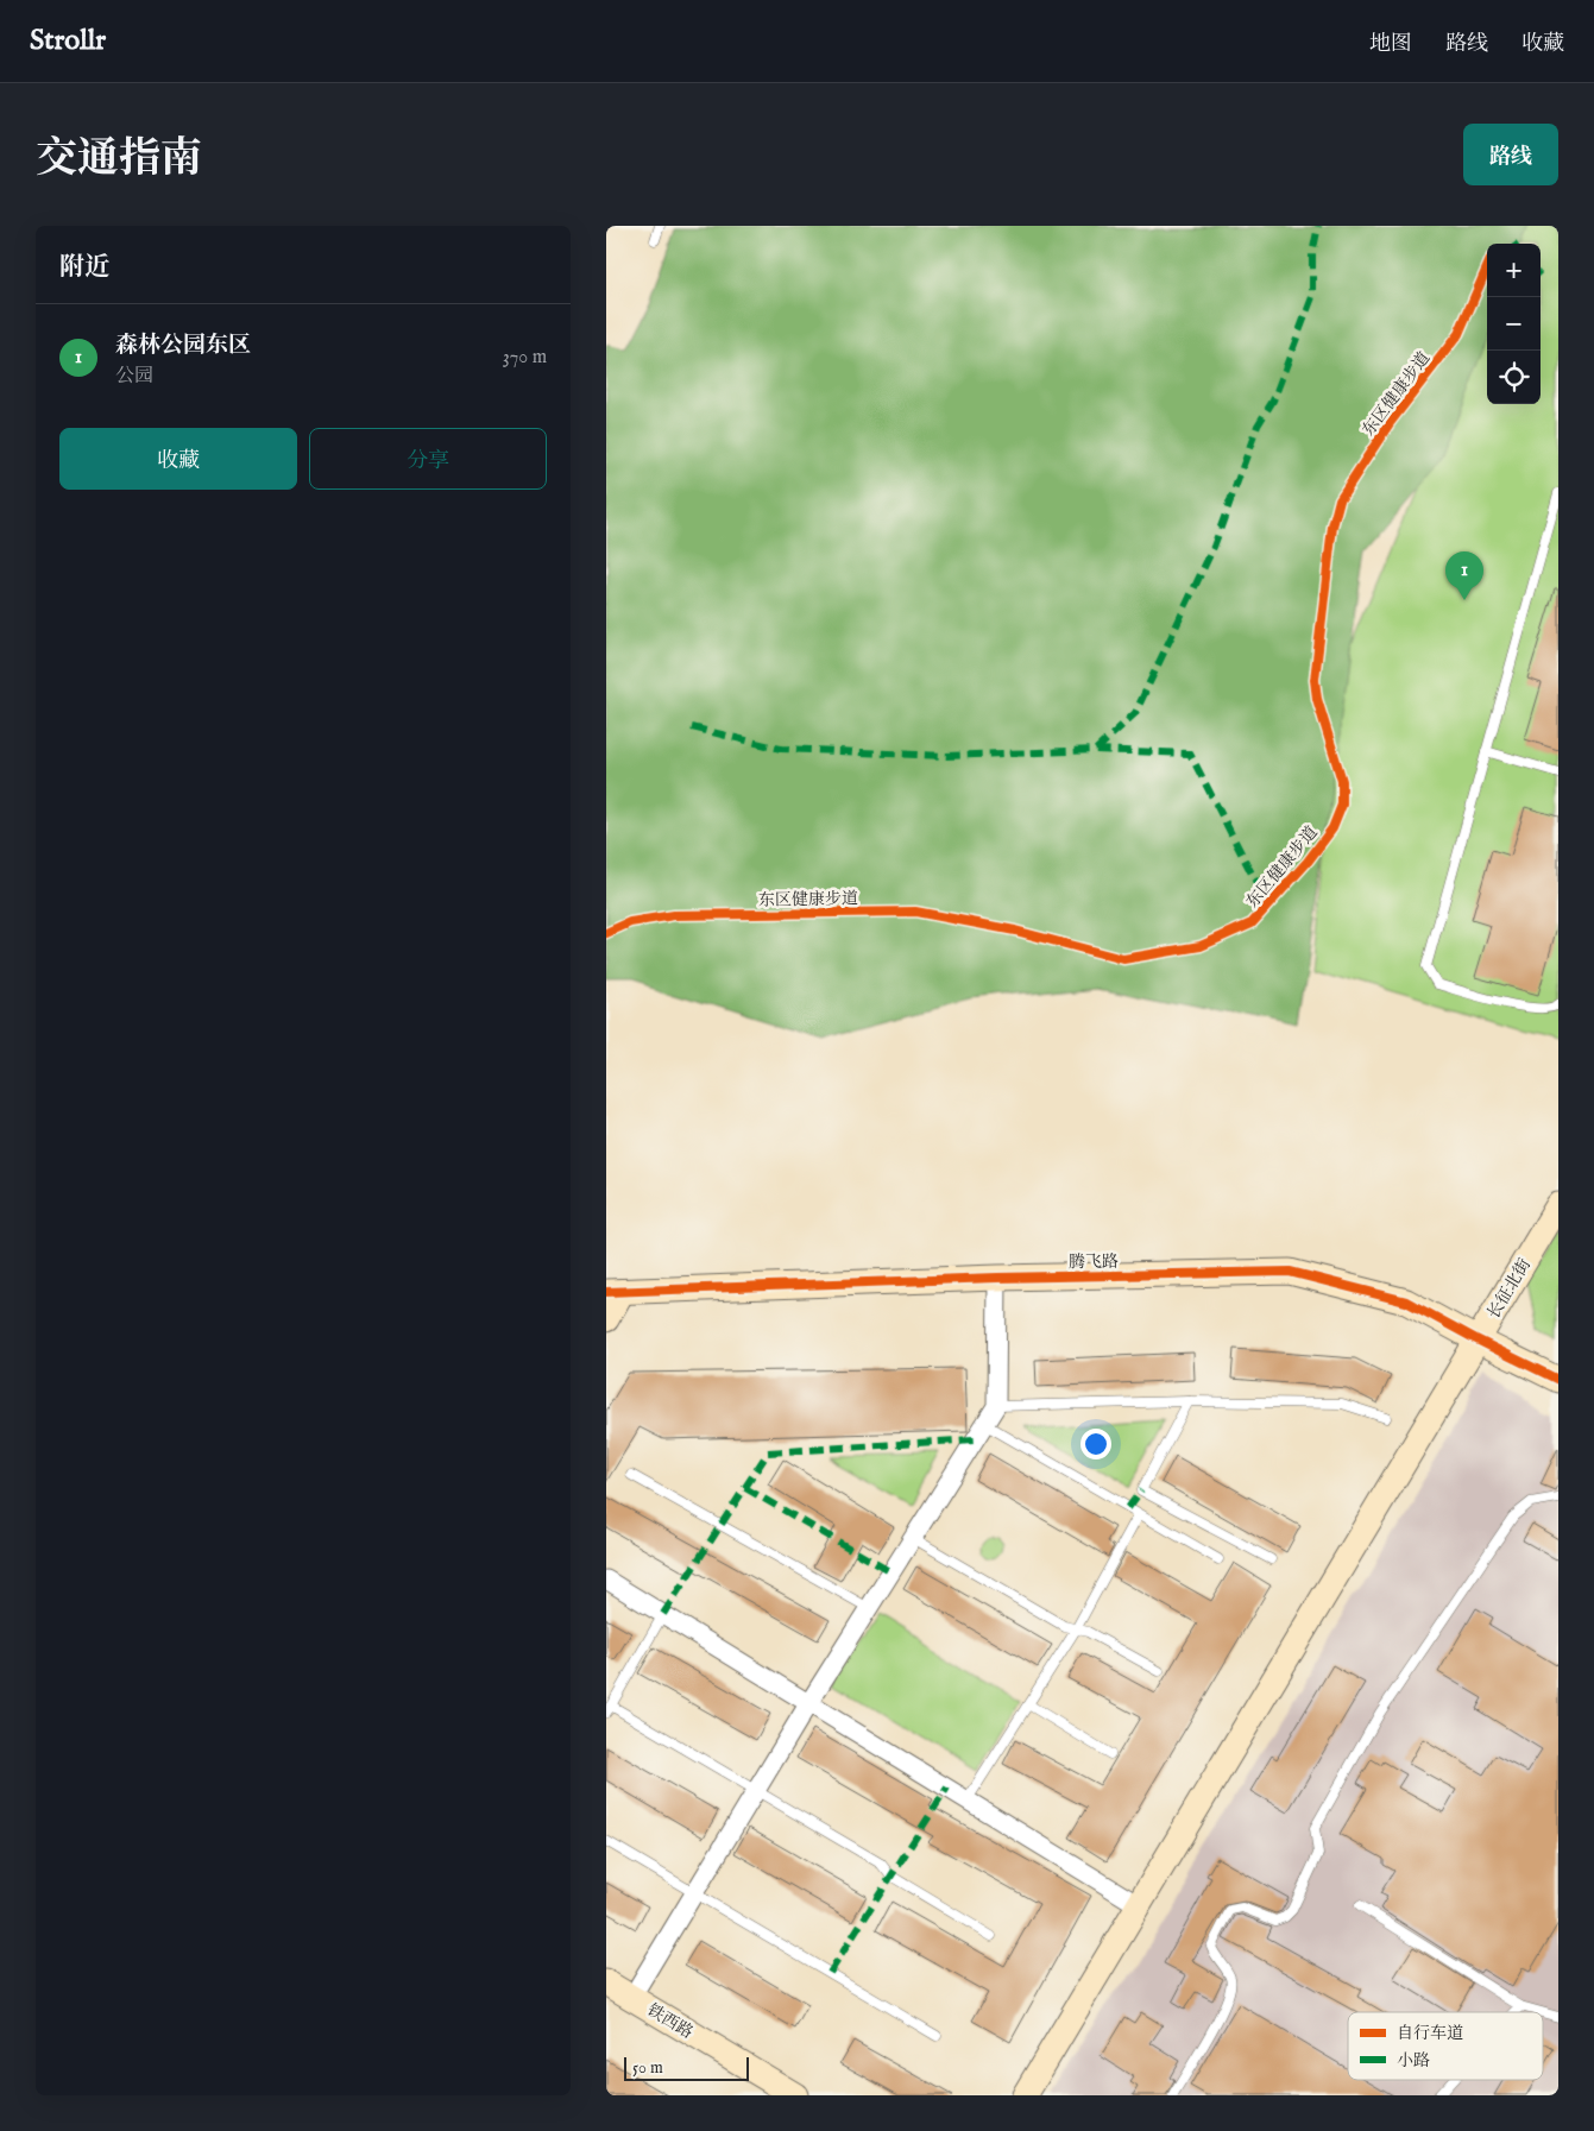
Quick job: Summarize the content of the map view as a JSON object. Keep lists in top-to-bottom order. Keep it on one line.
{"streets":{"street":["腾飞路","长征北街","铁西路"],"cycle path":["东区健康步道"]},"crossings":[["腾飞路","长征北街"]],"legend":["自行车道","小路"],"scale_bar":"50 m","page":{"header":"Strollr","nav":["地图","路线","收藏"],"title":"交通指南","buttons":["路线",["收藏","分享"]],"heading":"附近","map_buttons":["+","−"],"list":[{"mark":"1","name":"森林公园东区","note":"公园","value":"370 m"}],"pins":"1","scale":"50 m"}}
